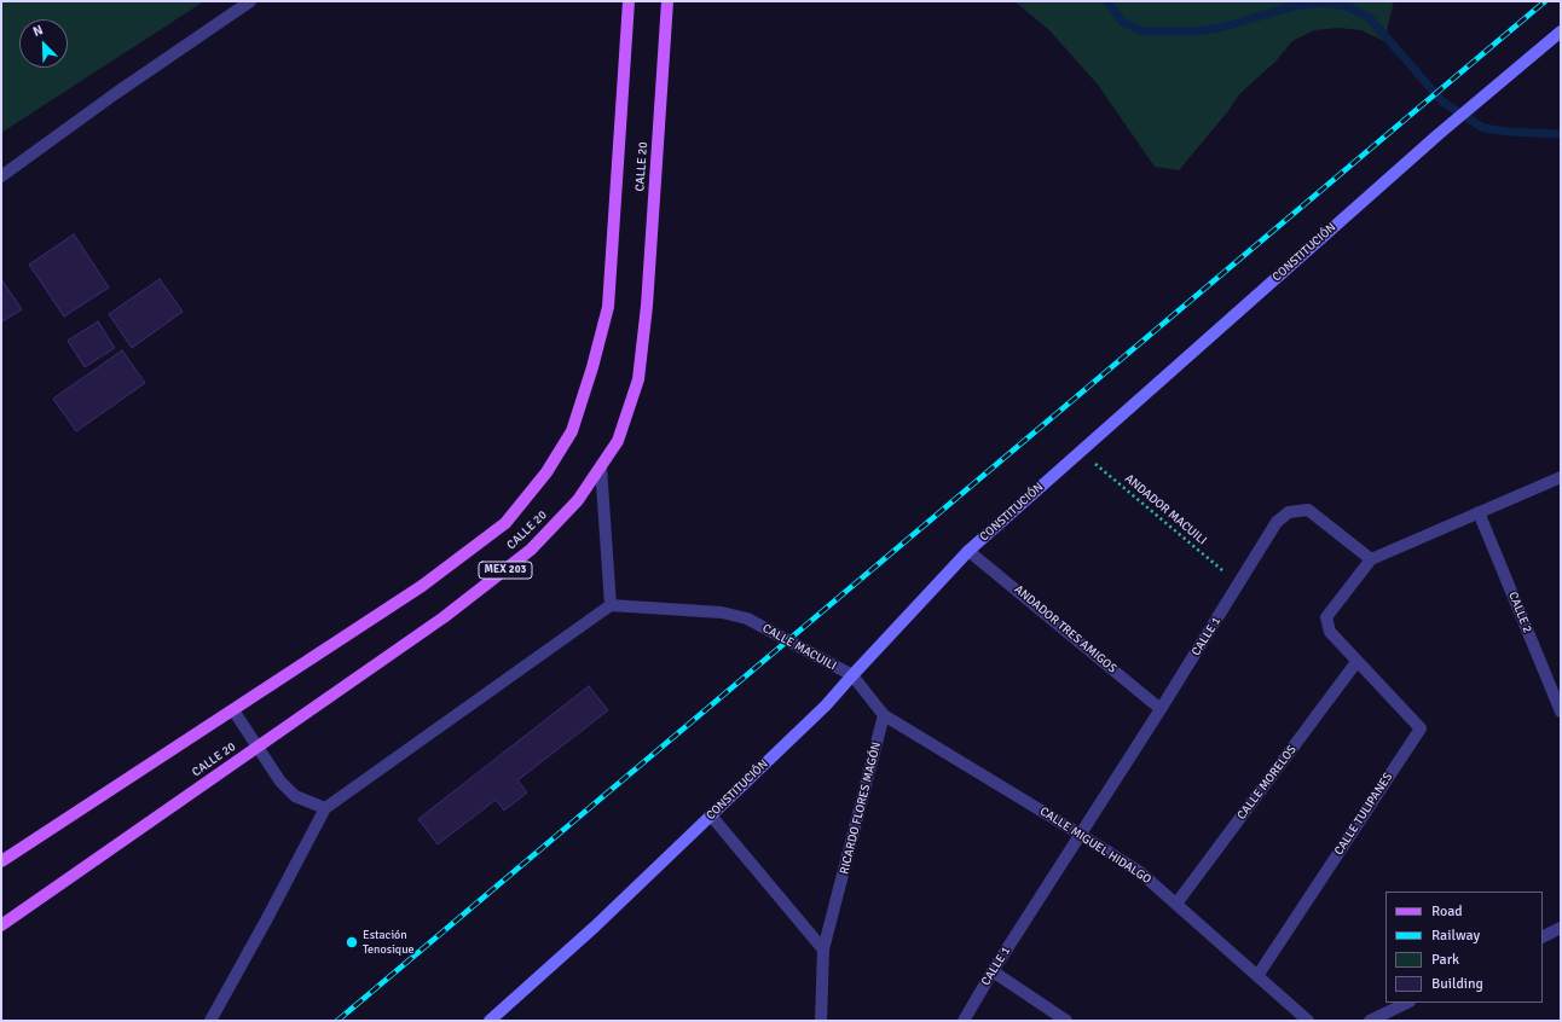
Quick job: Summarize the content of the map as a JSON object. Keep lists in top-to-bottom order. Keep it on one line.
{"streets":{"main road":["CALLE 20","CONSTITUCIÓN","MEX 203"],"street":["CALLE 2","ANDADOR TRES AMIGOS","CALLE 1","CALLE MACUILI","CALLE MORELOS","RICARDO FLORES MAGÓN","CALLE TULIPANES","CALLE MIGUEL HIDALGO"],"path":["ANDADOR MACUILI"]},"crossings":[["CONSTITUCIÓN","ANDADOR MACUILI"],["CONSTITUCIÓN","ANDADOR TRES AMIGOS"],["CONSTITUCIÓN","CALLE MACUILI"],["ANDADOR MACUILI","CALLE 1"],["ANDADOR TRES AMIGOS","CALLE 1"],["CALLE 1","CALLE MIGUEL HIDALGO"],["CALLE MORELOS","CALLE TULIPANES"],["CALLE MORELOS","CALLE MIGUEL HIDALGO"],["RICARDO FLORES MAGÓN","CALLE MIGUEL HIDALGO"],["CALLE TULIPANES","CALLE MIGUEL HIDALGO"]],"places":["Estación Tenosique"],"legend":["Road","Railway","Park","Building"],"north":"top left"}
